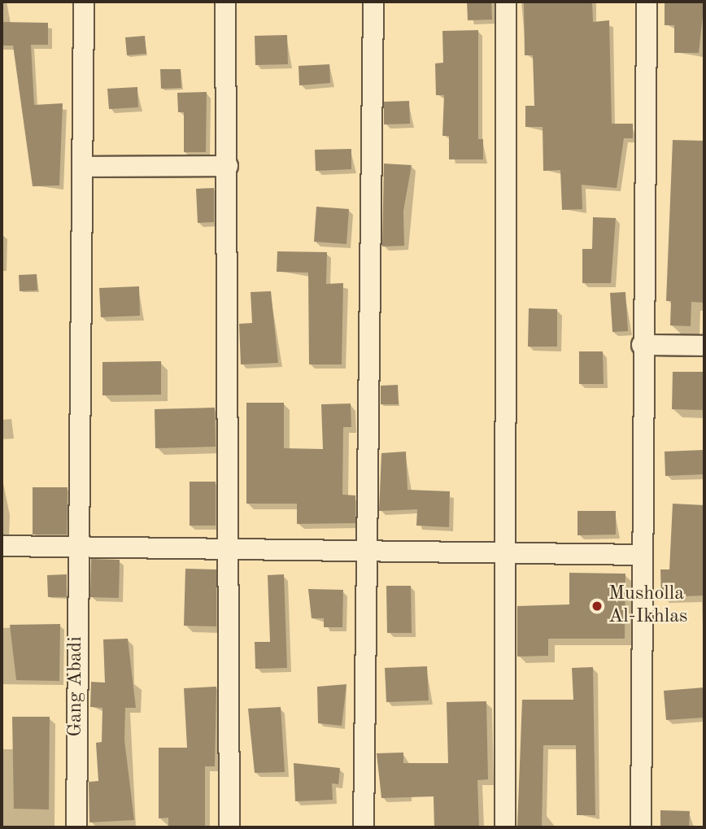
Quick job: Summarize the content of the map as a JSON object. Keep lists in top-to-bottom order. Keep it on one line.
{"streets":{"street":["Gang Abadi"]},"places":["Musholla Al-Ikhlas"]}
